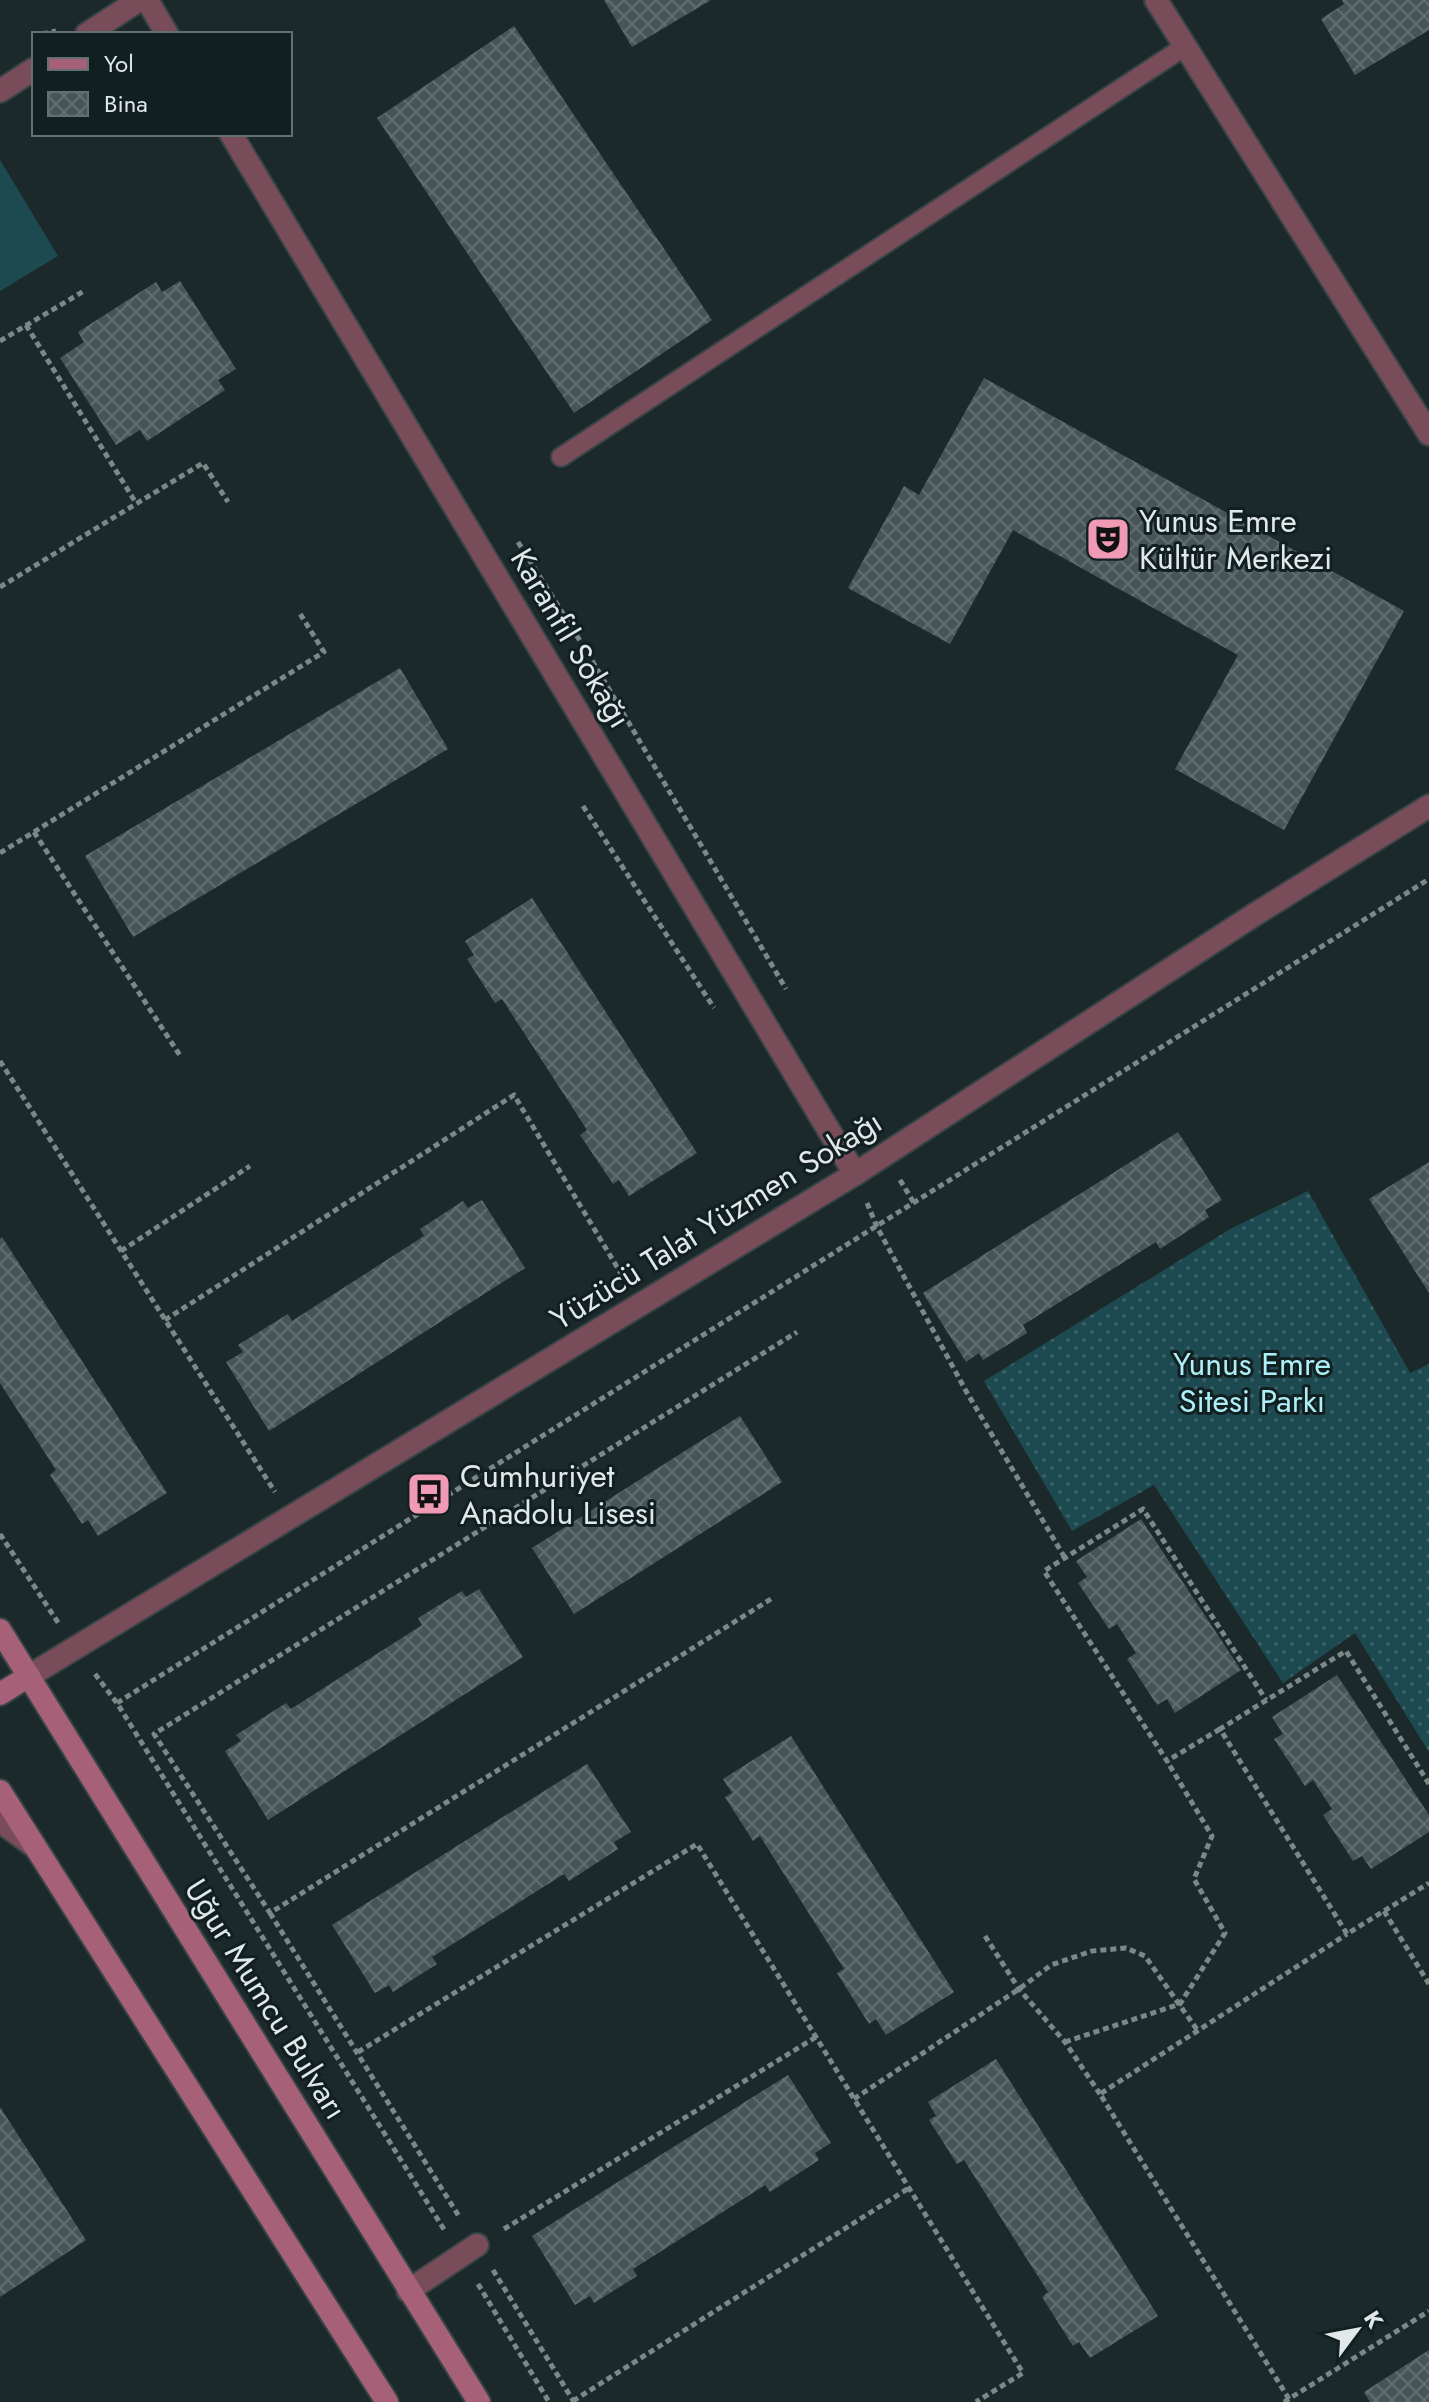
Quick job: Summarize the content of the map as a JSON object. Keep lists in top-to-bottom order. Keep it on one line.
{"streets":{"main road":["Uğur Mumcu Bulvarı"],"street":["Karanfil Sokağı","Yüzücü Talat Yüzmen Sokağı"]},"crossings":[["Karanfil Sokağı","Yüzücü Talat Yüzmen Sokağı"],["Yüzücü Talat Yüzmen Sokağı","Uğur Mumcu Bulvarı"]],"parks":["Yunus Emre Sitesi Parkı"],"places":{"theatre":["Yunus Emre Kültür Merkezi"],"bus stop":["Cumhuriyet Anadolu Lisesi"]},"legend":["Yol","Bina"],"north":"top right"}
